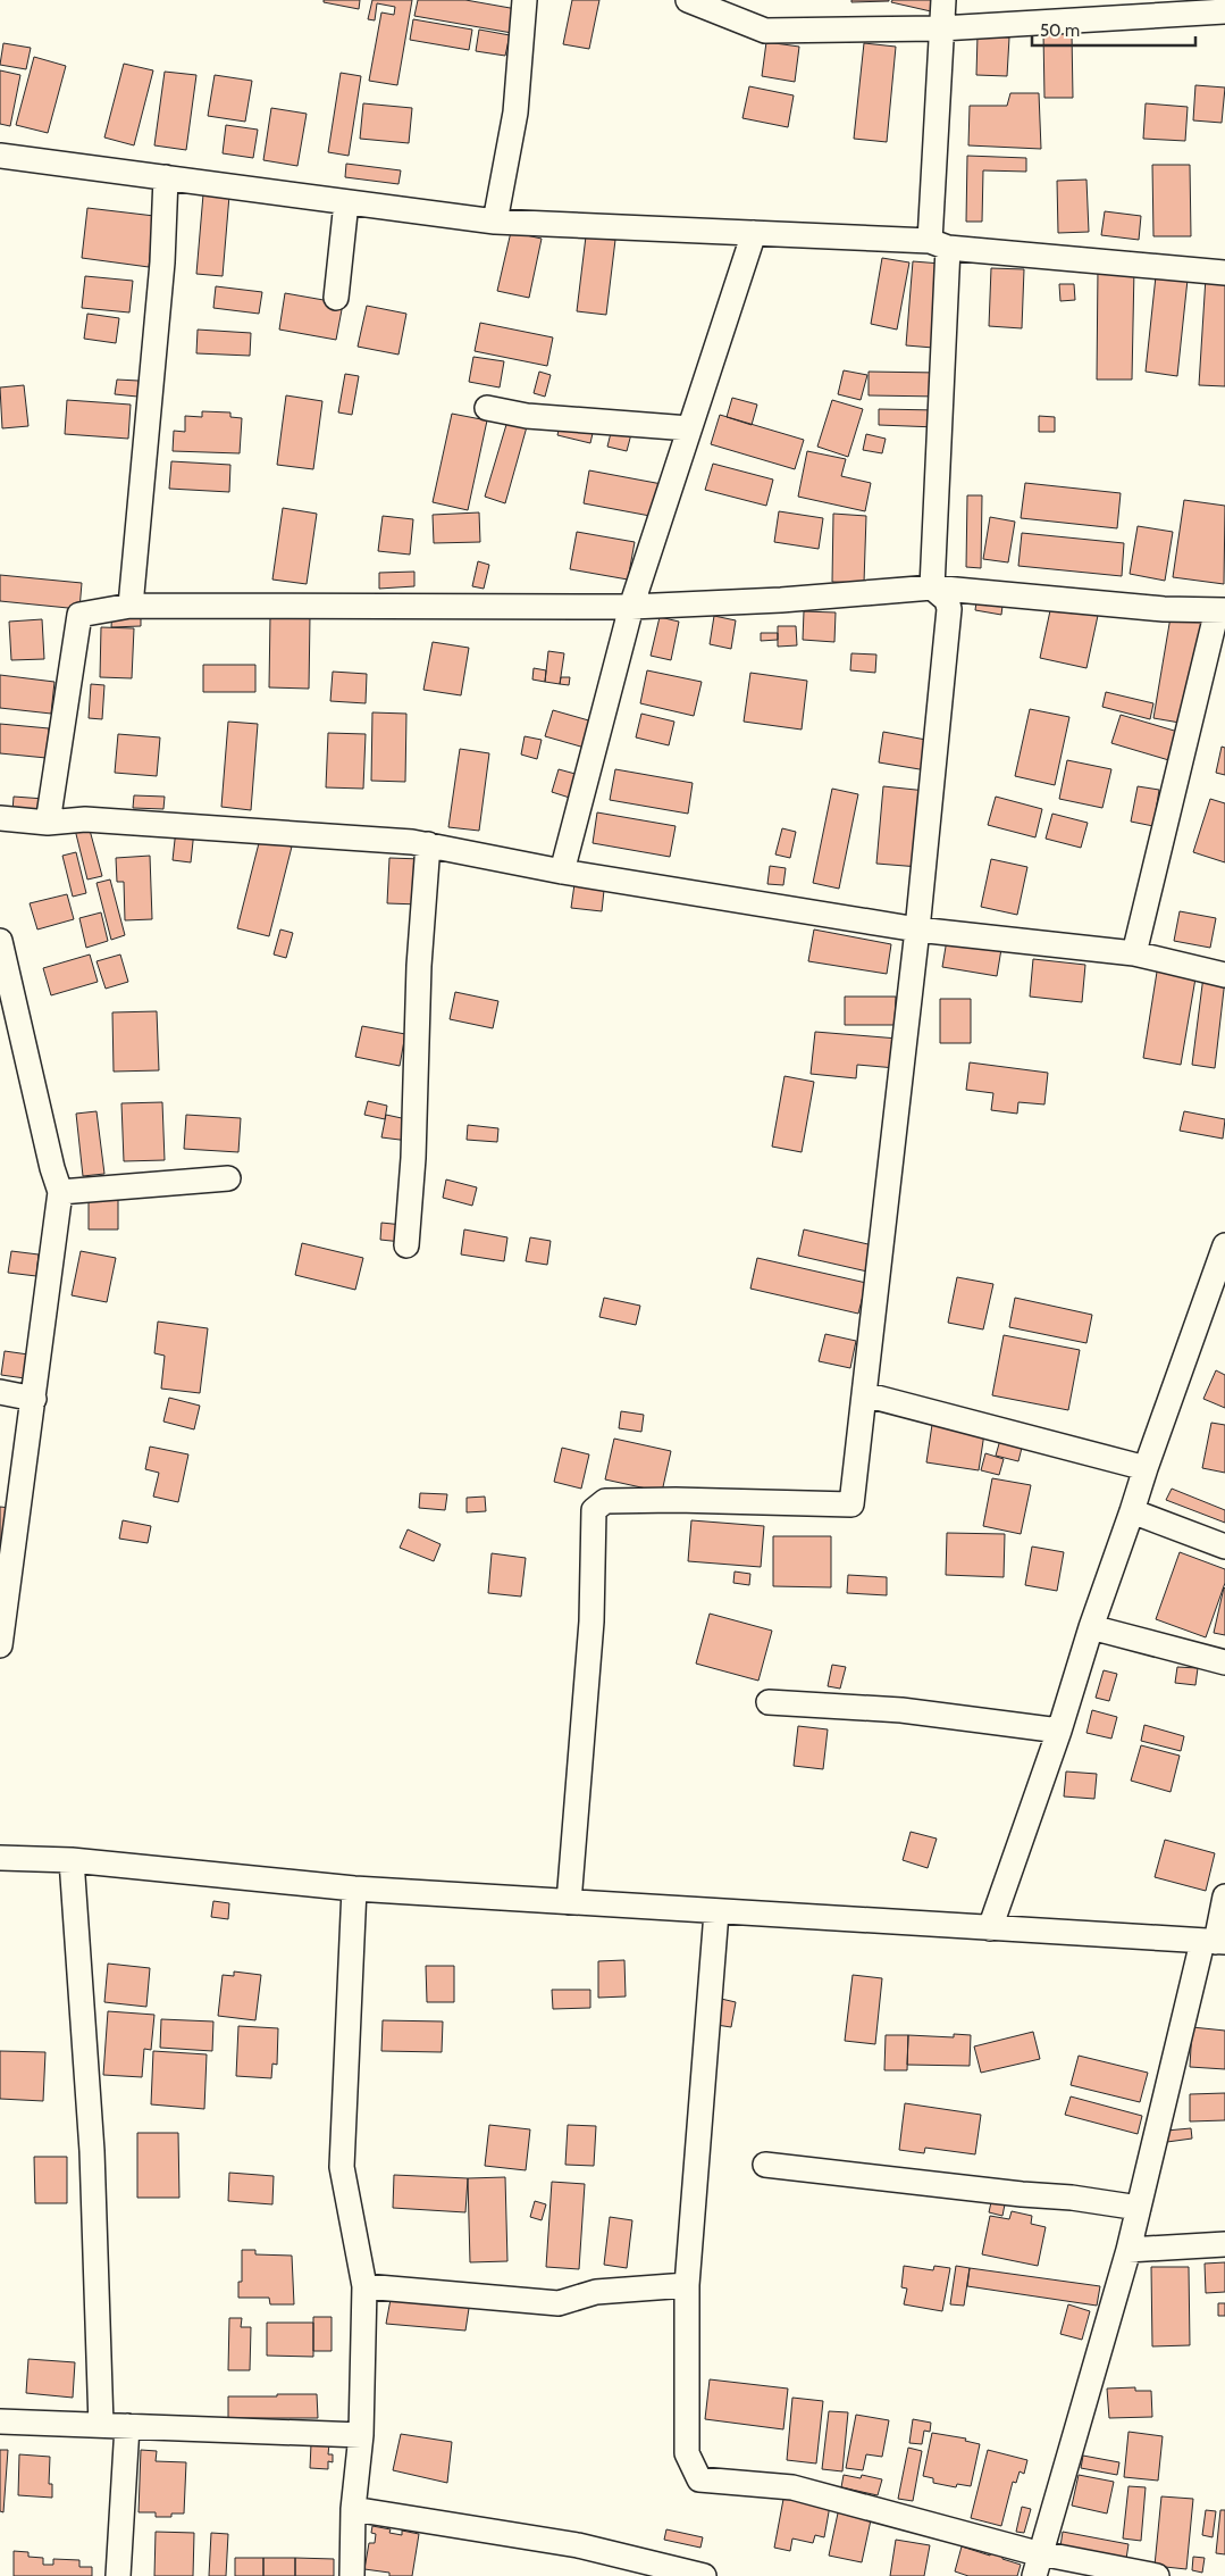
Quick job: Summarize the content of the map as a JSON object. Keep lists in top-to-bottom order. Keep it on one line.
{"scale_bar":"50 m"}
